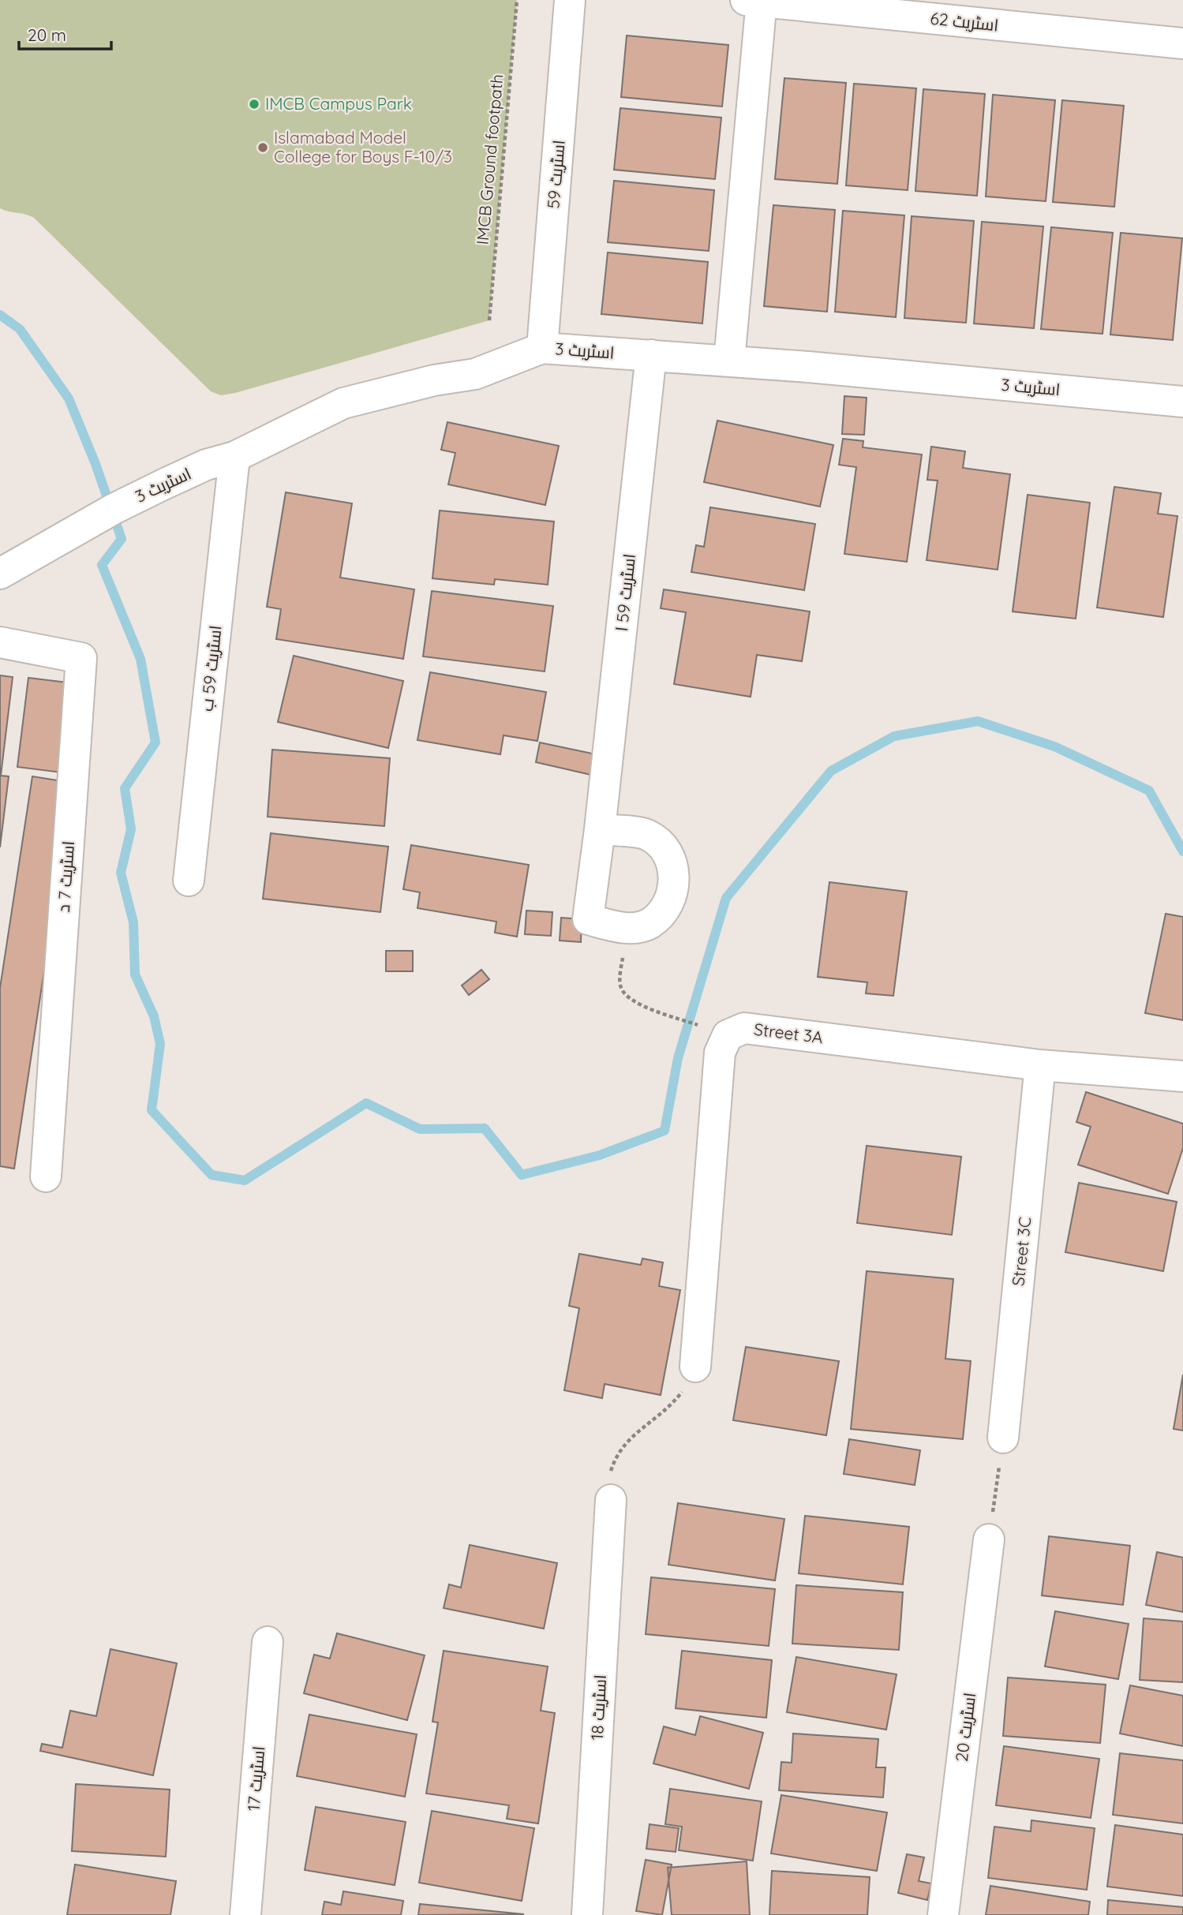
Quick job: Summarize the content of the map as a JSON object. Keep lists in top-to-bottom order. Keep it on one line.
{"streets":{"street":["اسٹریٹ 62","اسٹریٹ 59","اسٹریٹ 3","اسٹریٹ 59 ا","اسٹریٹ 59 ب","اسٹریٹ 7 د","Street 3A","Street 3C","اسٹریٹ 18","اسٹریٹ 20","اسٹریٹ 17"],"path":["IMCB Ground footpath"]},"crossings":[["اسٹریٹ 59","اسٹریٹ 3"],["اسٹریٹ 3","اسٹریٹ 59 ا"],["اسٹریٹ 3","اسٹریٹ 59 ب"],["Street 3A","Street 3C"]],"places":["IMCB Campus Park","Islamabad Model College for Boys F-10/3"],"scale_bar":"20 m"}
